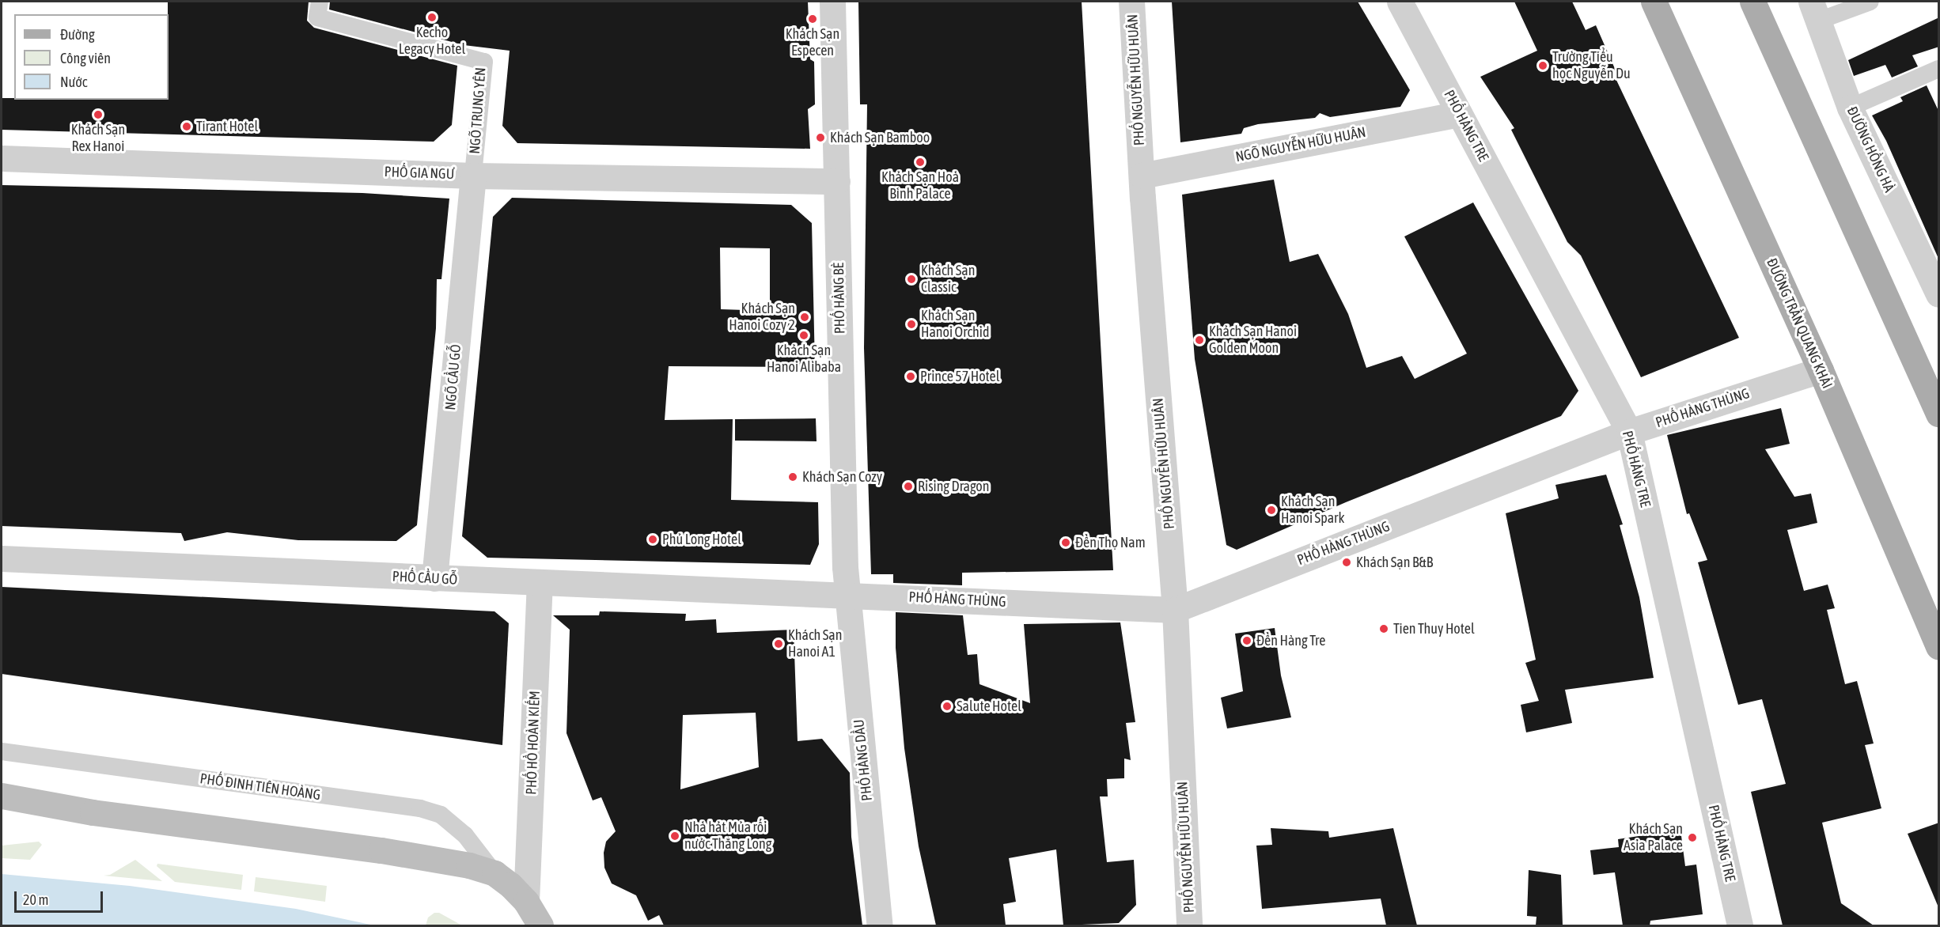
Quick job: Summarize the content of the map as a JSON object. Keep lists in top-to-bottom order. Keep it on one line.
{"streets":{"main road":["ĐƯỜNG TRẦN QUANG KHẢI","PHỐ ĐINH TIÊN HOÀNG"],"street":["PHỐ NGUYỄN HỮU HUÂN","PHỐ HÀNG TRE","NGÕ NGUYỄN HỮU HUÂN","ĐƯỜNG HỒNG HÀ","PHỐ GIA NGƯ","PHỐ HÀNG BÈ","NGÕ CẦU GỖ","PHỐ HÀNG THÙNG","PHỐ CẦU GỖ","PHỐ HỒ HOÀN KIẾM","PHỐ HÀNG DẦU"],"lane":["NGÕ TRUNG YÊN"]},"crossings":[["PHỐ NGUYỄN HỮU HUÂN","NGÕ NGUYỄN HỮU HUÂN"],["PHỐ NGUYỄN HỮU HUÂN","PHỐ HÀNG THÙNG"],["NGÕ TRUNG YÊN","PHỐ GIA NGƯ"],["NGÕ TRUNG YÊN","NGÕ CẦU GỖ"],["PHỐ HÀNG TRE","NGÕ NGUYỄN HỮU HUÂN"],["PHỐ HÀNG TRE","PHỐ HÀNG THÙNG"],["PHỐ GIA NGƯ","PHỐ HÀNG BÈ"],["PHỐ GIA NGƯ","NGÕ CẦU GỖ"],["PHỐ HÀNG BÈ","PHỐ HÀNG THÙNG"],["PHỐ HÀNG BÈ","PHỐ CẦU GỖ"],["PHỐ HÀNG BÈ","PHỐ HÀNG DẦU"],["ĐƯỜNG TRẦN QUANG KHẢI","PHỐ HÀNG THÙNG"],["NGÕ CẦU GỖ","PHỐ CẦU GỖ"],["PHỐ HÀNG THÙNG","PHỐ CẦU GỖ"],["PHỐ HÀNG THÙNG","PHỐ HÀNG DẦU"],["PHỐ CẦU GỖ","PHỐ HỒ HOÀN KIẾM"],["PHỐ CẦU GỖ","PHỐ HÀNG DẦU"],["PHỐ HỒ HOÀN KIẾM","PHỐ ĐINH TIÊN HOÀNG"]],"places":["Kecho Legacy Hotel","Khách Sạn Especen","Trường Tiểu học Nguyễn Du","Khách Sạn Rex Hanoi","Tirant Hotel","Khách Sạn Bamboo","Khách Sạn Hoà Bình Palace","Khách Sạn Classic","Khách Sạn Hanoi Cozy 2","Khách Sạn Hanoi Orchid","Khách Sạn Hanoi Alibaba","Khách Sạn Hanoi Golden Moon","Prince 57 Hotel","Khách Sạn Cozy","Rising Dragon","Khách Sạn Hanoi Spark","Phú Long Hotel","Đền Thọ Nam","Khách Sạn B&B","Tien Thuy Hotel","Đền Hàng Tre","Khách Sạn Hanoi A1","Salute Hotel","Nhà hát Múa rối nước Thăng Long","Khách Sạn Asia Palace"],"legend":["Đường","Công viên","Nước"],"scale_bar":"20 m"}
